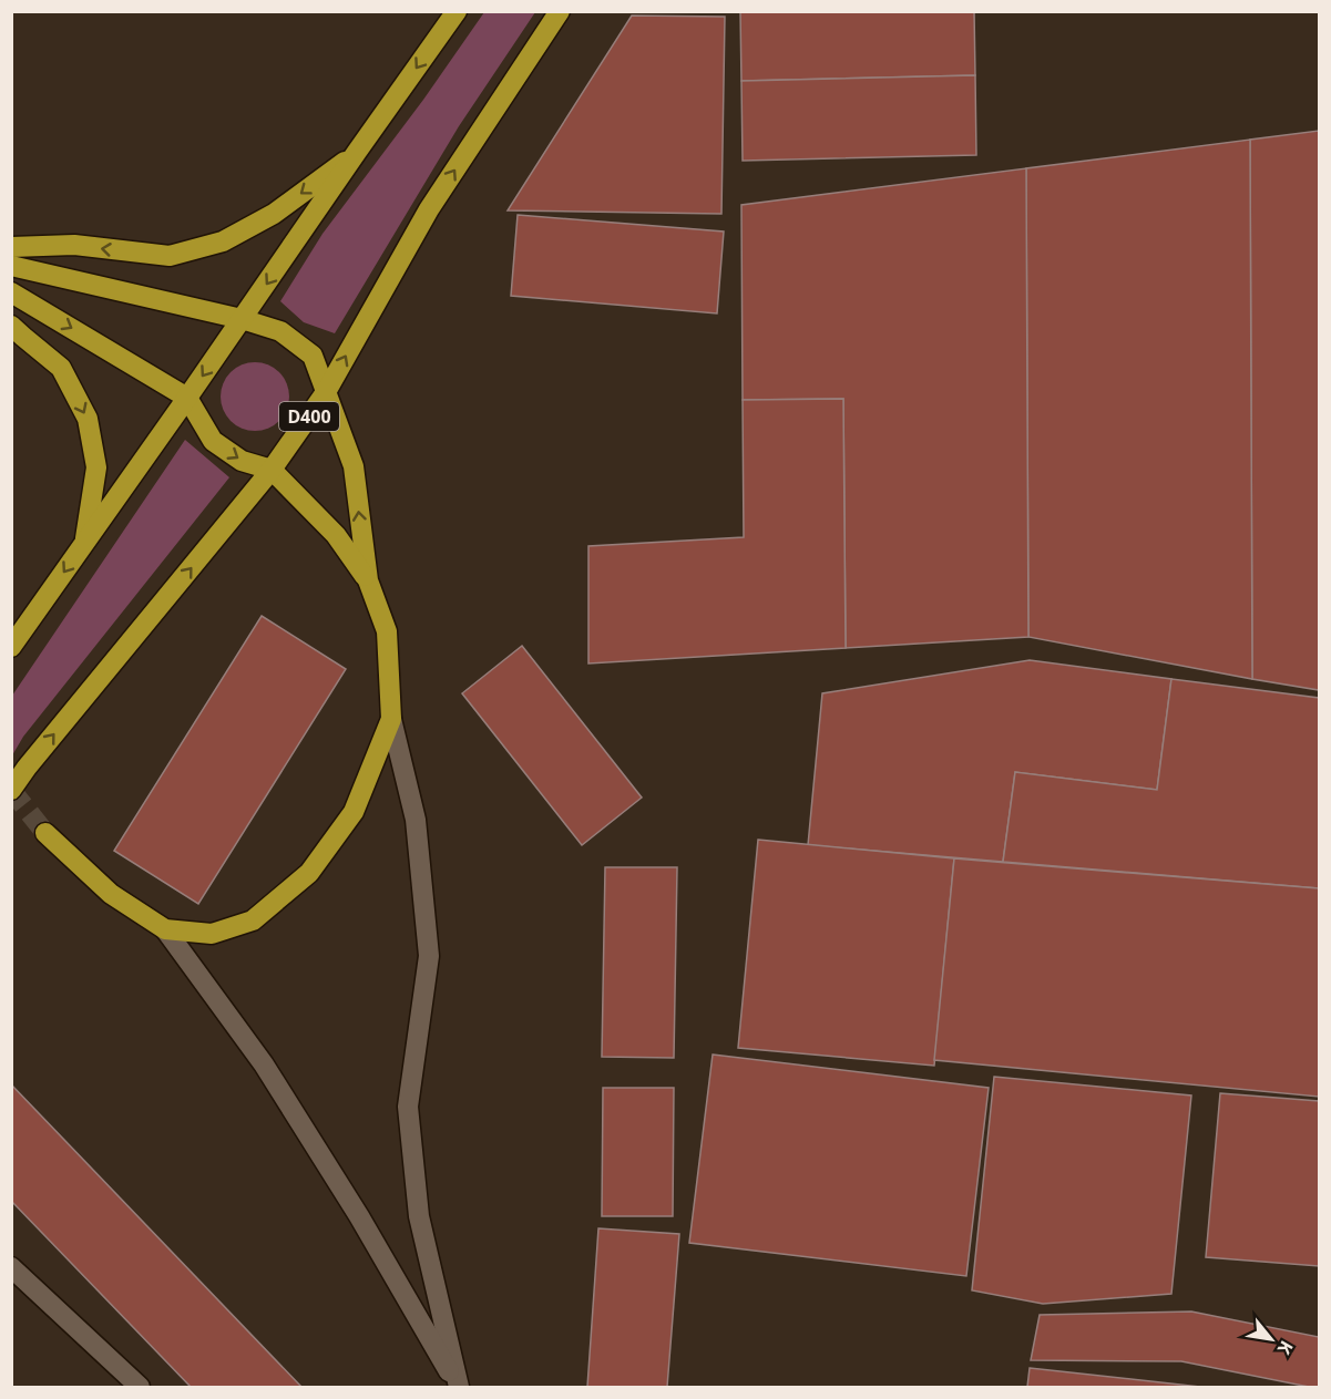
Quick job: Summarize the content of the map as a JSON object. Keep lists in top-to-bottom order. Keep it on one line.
{"streets":{"highway":["D400"]},"north":"bottom right"}
